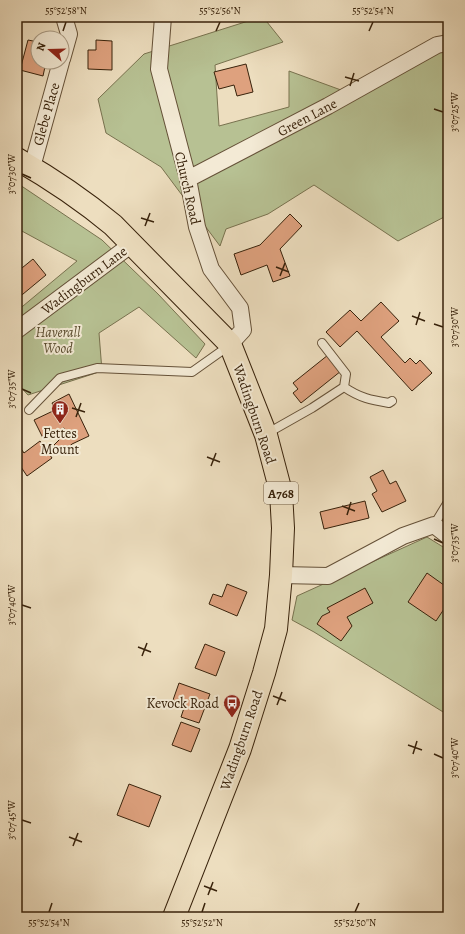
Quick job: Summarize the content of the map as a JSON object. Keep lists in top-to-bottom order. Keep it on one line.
{"streets":{"main road":["Wadingburn Road","A768"],"street":["Glebe Place","Green Lane","Church Road","Wadingburn Lane"]},"crossings":[["Glebe Place","Wadingburn Road"],["Green Lane","Church Road"],["Church Road","Wadingburn Road"],["Wadingburn Lane","Wadingburn Road"]],"parks":["Haverall Wood"],"places":{"building":["Fettes Mount"],"bus stop":["Kevock Road"]},"north":"left","coordinates":["55°52'58\"N","55°52'56\"N","55°52'54\"N","3°07'25\"W","3°07'30\"W","3°07'35\"W","3°07'40\"W","3°07'45\"W","55°52'52\"N","55°52'50\"N"]}
